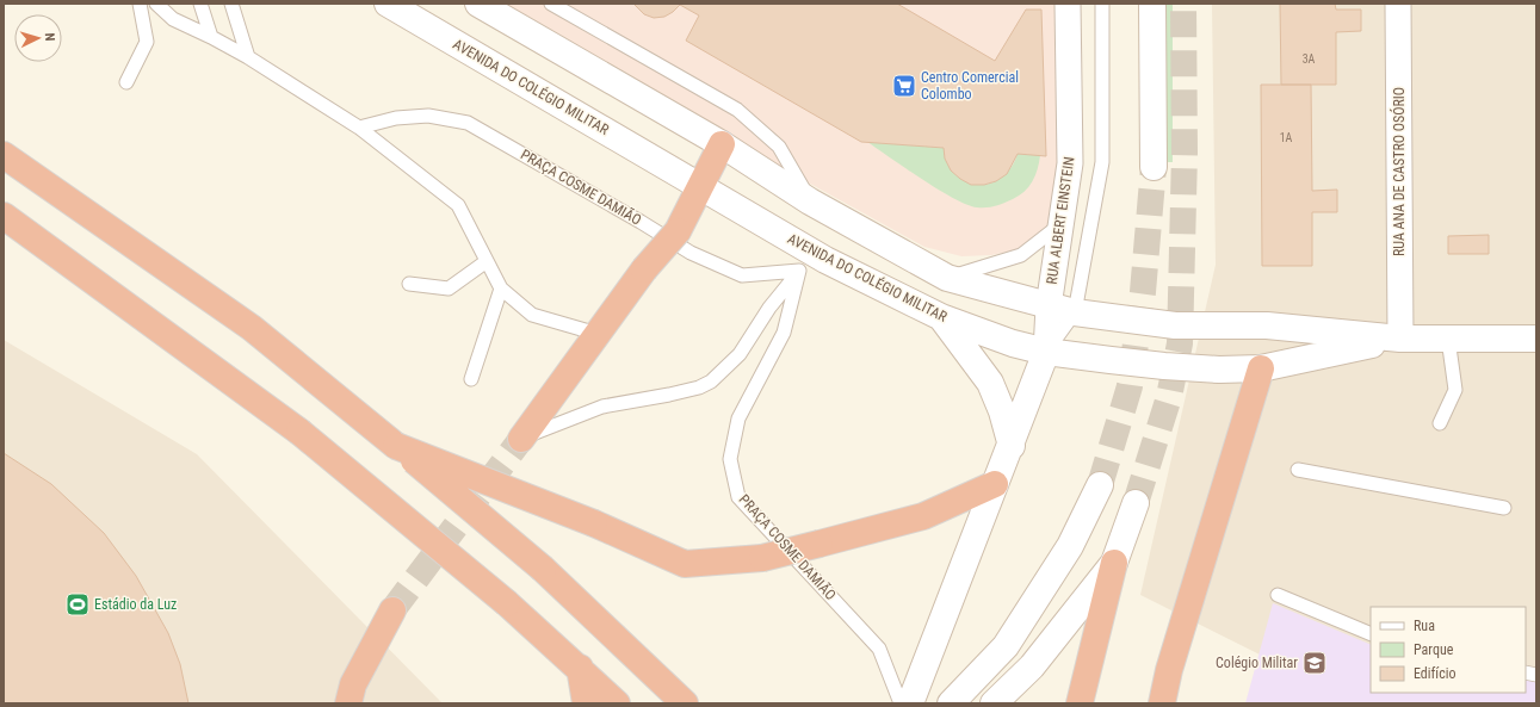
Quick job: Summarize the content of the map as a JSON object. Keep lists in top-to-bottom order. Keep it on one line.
{"streets":{"street":["AVENIDA DO COLÉGIO MILITAR","RUA ANA DE CASTRO OSÓRIO","RUA ALBERT EINSTEIN"],"lane":["PRAÇA COSME DAMIÃO"]},"crossings":[["AVENIDA DO COLÉGIO MILITAR","RUA ANA DE CASTRO OSÓRIO"],["AVENIDA DO COLÉGIO MILITAR","RUA ALBERT EINSTEIN"]],"places":{"supermarket":["Centro Comercial Colombo"],"sports":["Estádio da Luz"],"school or university":["Colégio Militar"]},"house_numbers":["3A","1A"],"legend":["Rua","Parque","Edifício"],"north":"right"}
